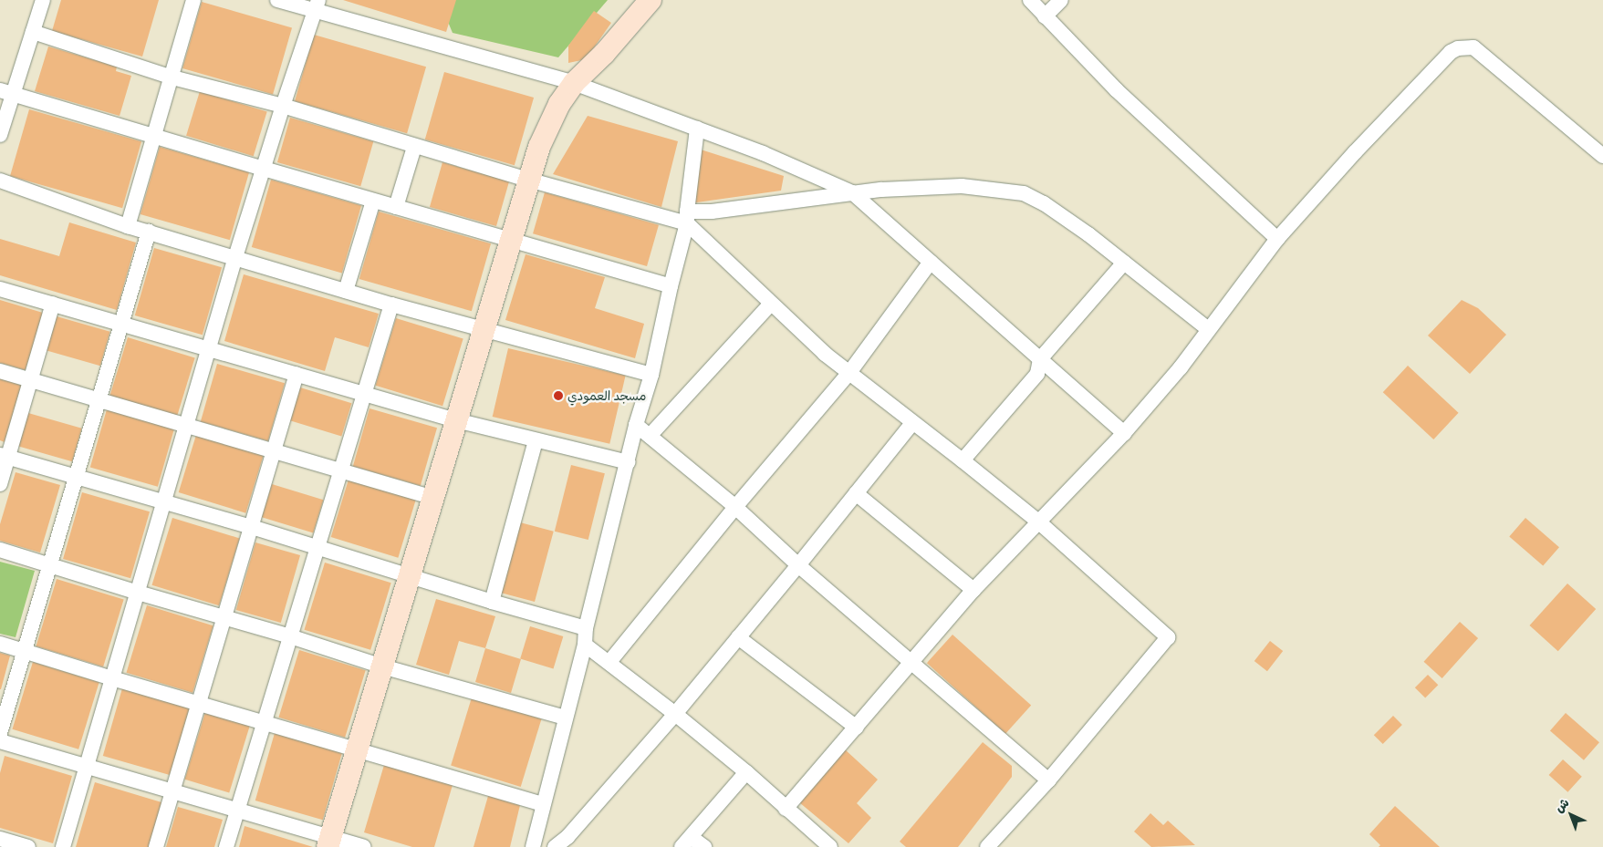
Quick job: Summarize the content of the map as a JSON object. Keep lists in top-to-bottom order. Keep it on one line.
{"places":["مسجد العمودي"],"north":"top left"}
